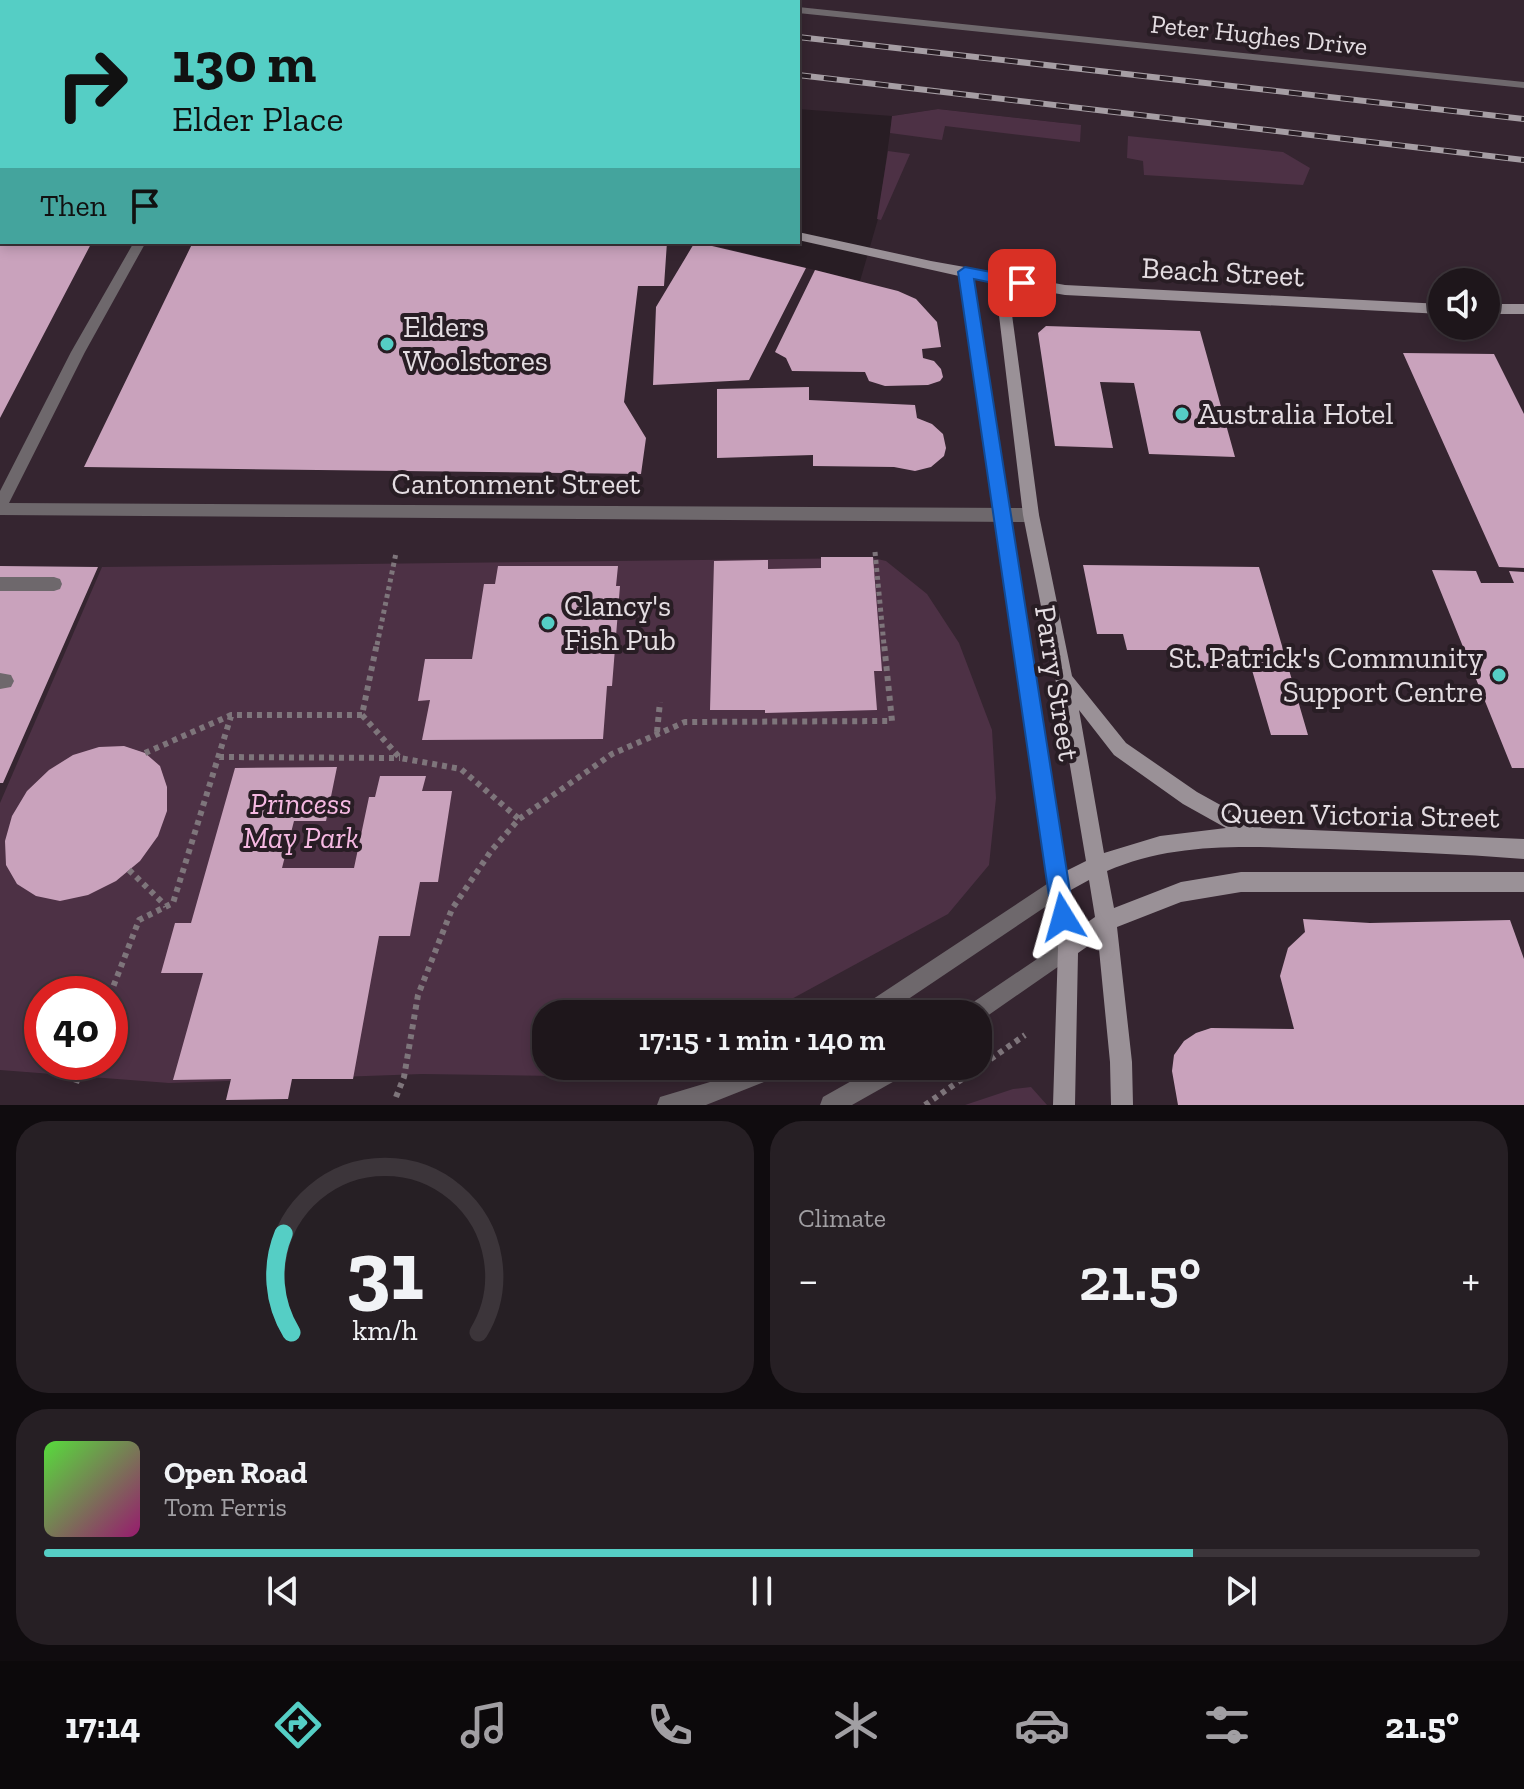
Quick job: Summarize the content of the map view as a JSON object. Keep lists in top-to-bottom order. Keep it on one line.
{"streets":{"street":["Peter Hughes Drive","Beach Street","Cantonment Street","Parry Street","Queen Victoria Street"]},"crossings":[["Beach Street","Parry Street"],["Cantonment Street","Parry Street"],["Parry Street","Queen Victoria Street"]],"parks":["Princess May Park"],"places":["Elders Woolstores","Australia Hotel","Clancy's Fish Pub","St. Patrick's Community Support Centre"],"page":{"turn":["130 m","Elder Place"],"then":"Then","limit":"40","trip":"17:15 · 1 min · 140 m","tile":"Climate","heat":["−","21.5°","+"],"song":["Open Road","Tom Ferris"],"tabs":["17:14","21.5°"],"gauge":["31","km/h"]}}
